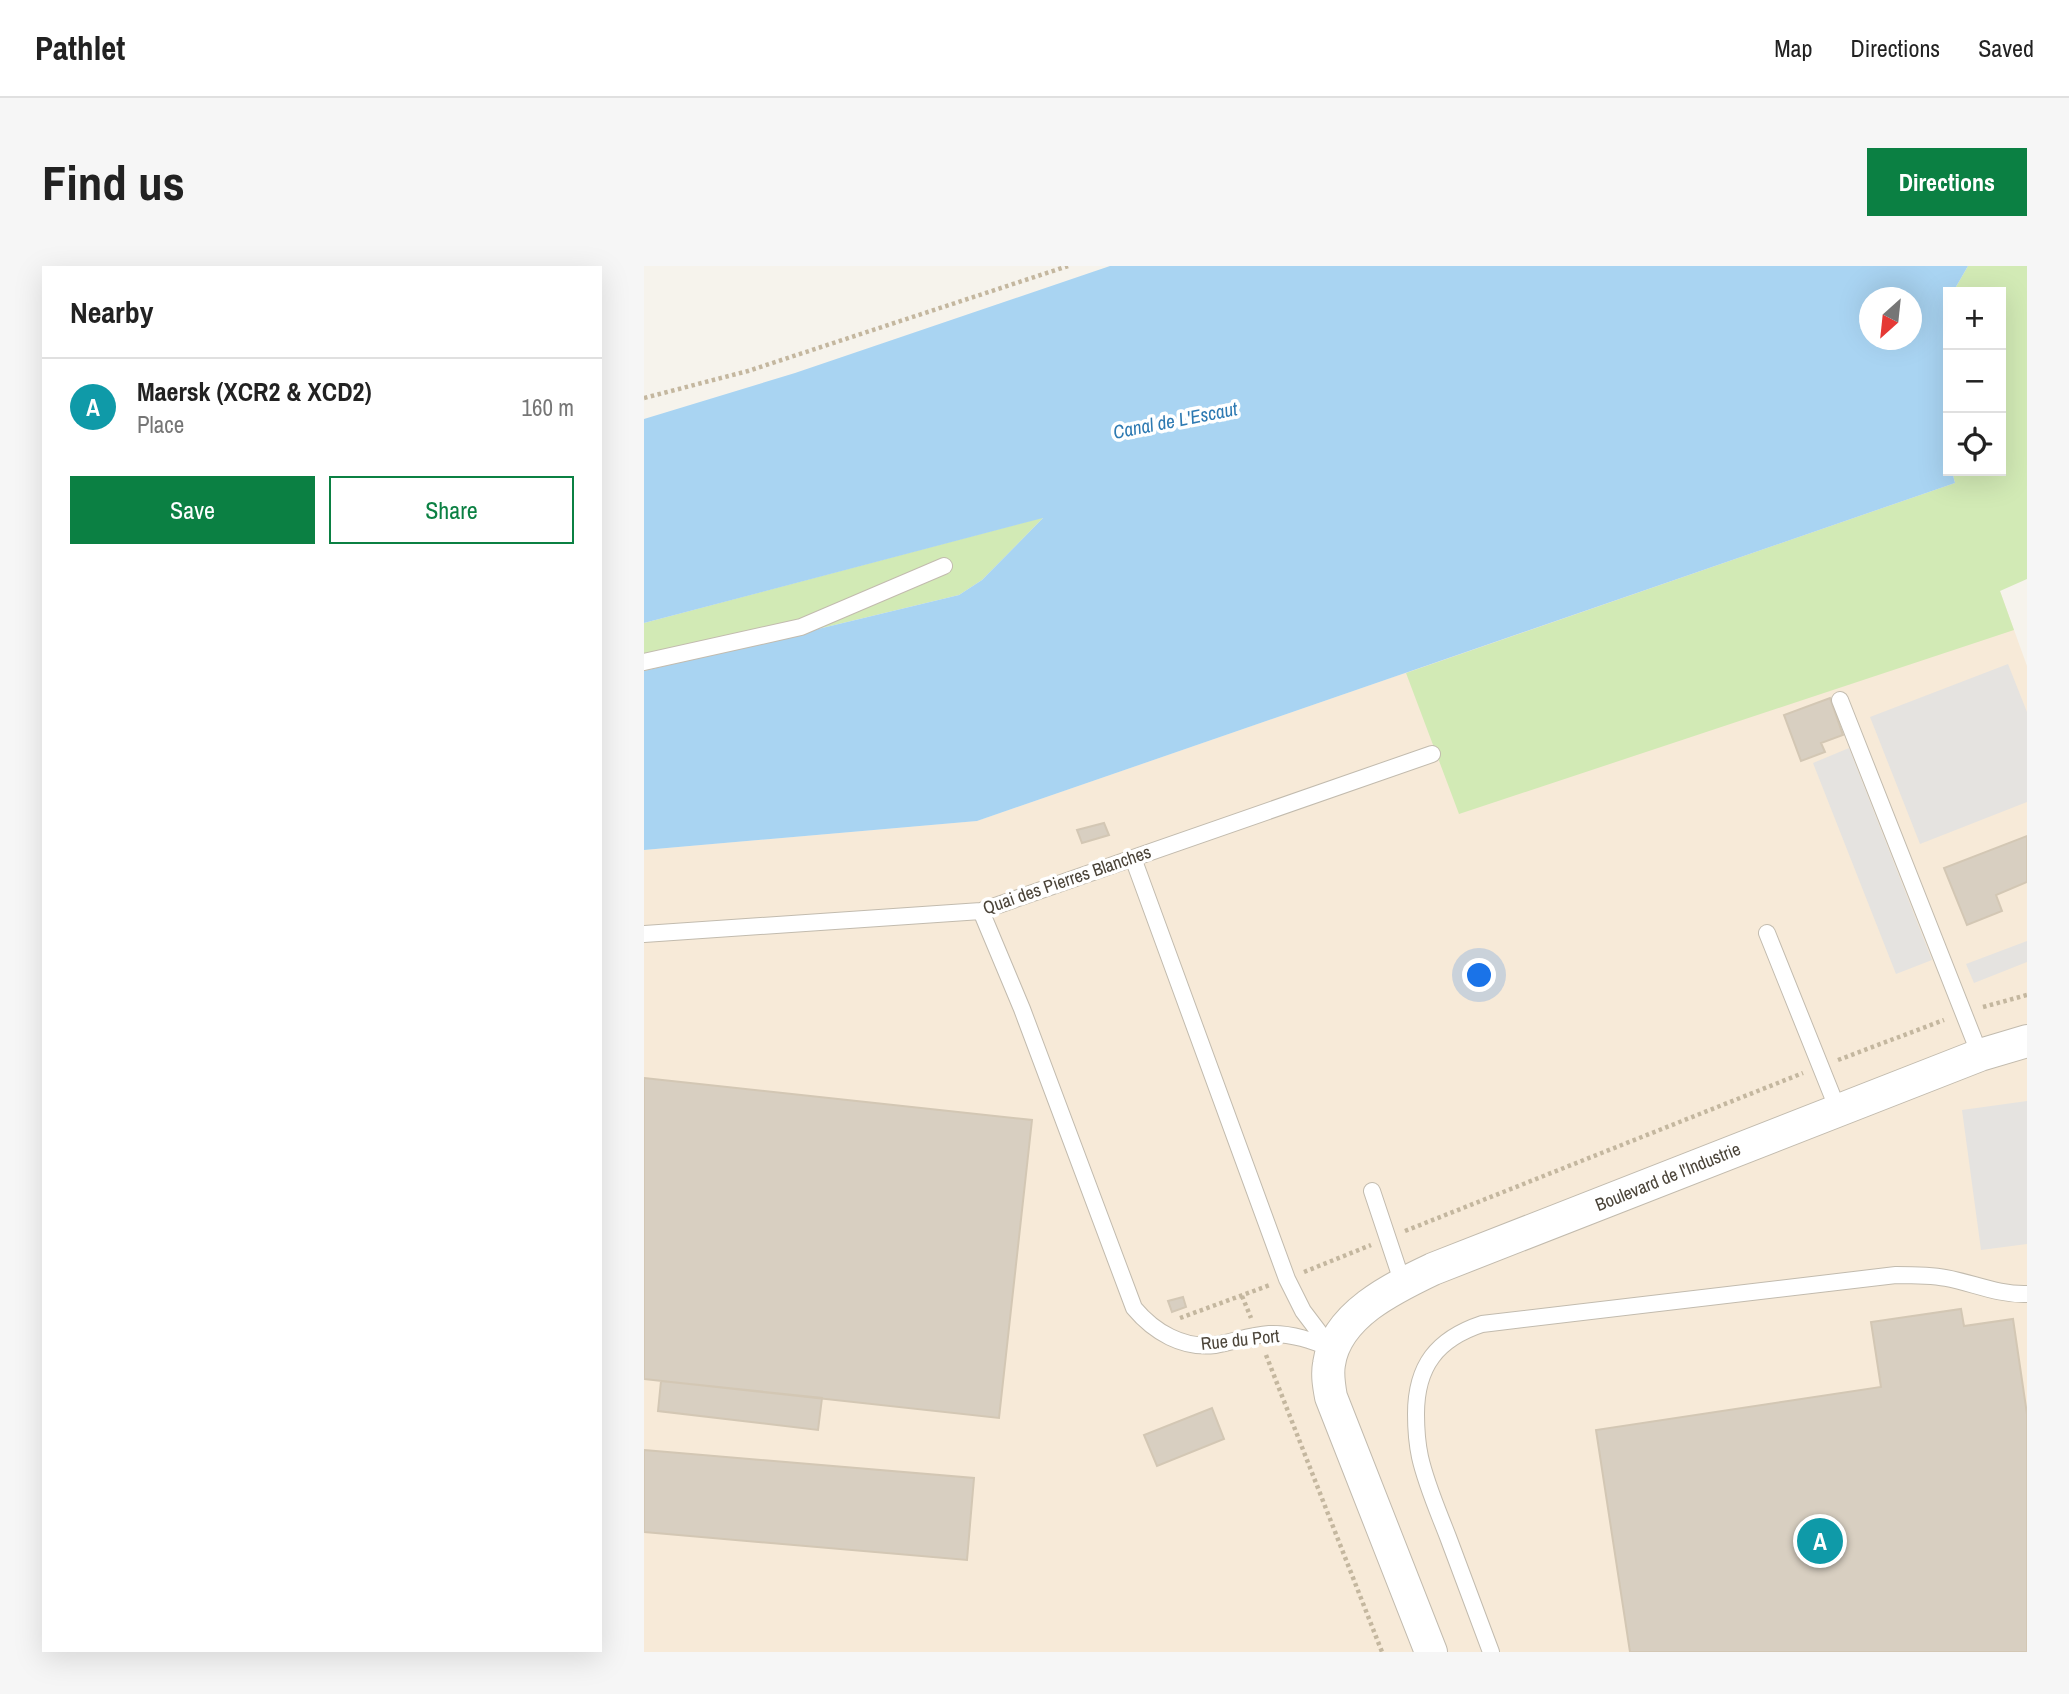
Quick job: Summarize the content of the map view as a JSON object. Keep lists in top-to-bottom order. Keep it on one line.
{"streets":{"street":["Boulevard de l'Industrie"],"lane":["Quai des Pierres Blanches","Rue du Port"]},"crossings":[["Quai des Pierres Blanches","Rue du Port"],["Boulevard de l'Industrie","Rue du Port"]],"water":["Canal de L'Escaut"],"north":"bottom left","page":{"header":"Pathlet","nav":["Map","Directions","Saved"],"buttons":["Directions",["Save","Share"]],"title":"Find us","heading":"Nearby","map_buttons":["+","−"],"list":[{"mark":"A","name":"Maersk (XCR2 & XCD2)","note":"Place","value":"160 m"}],"pins":"A"}}
